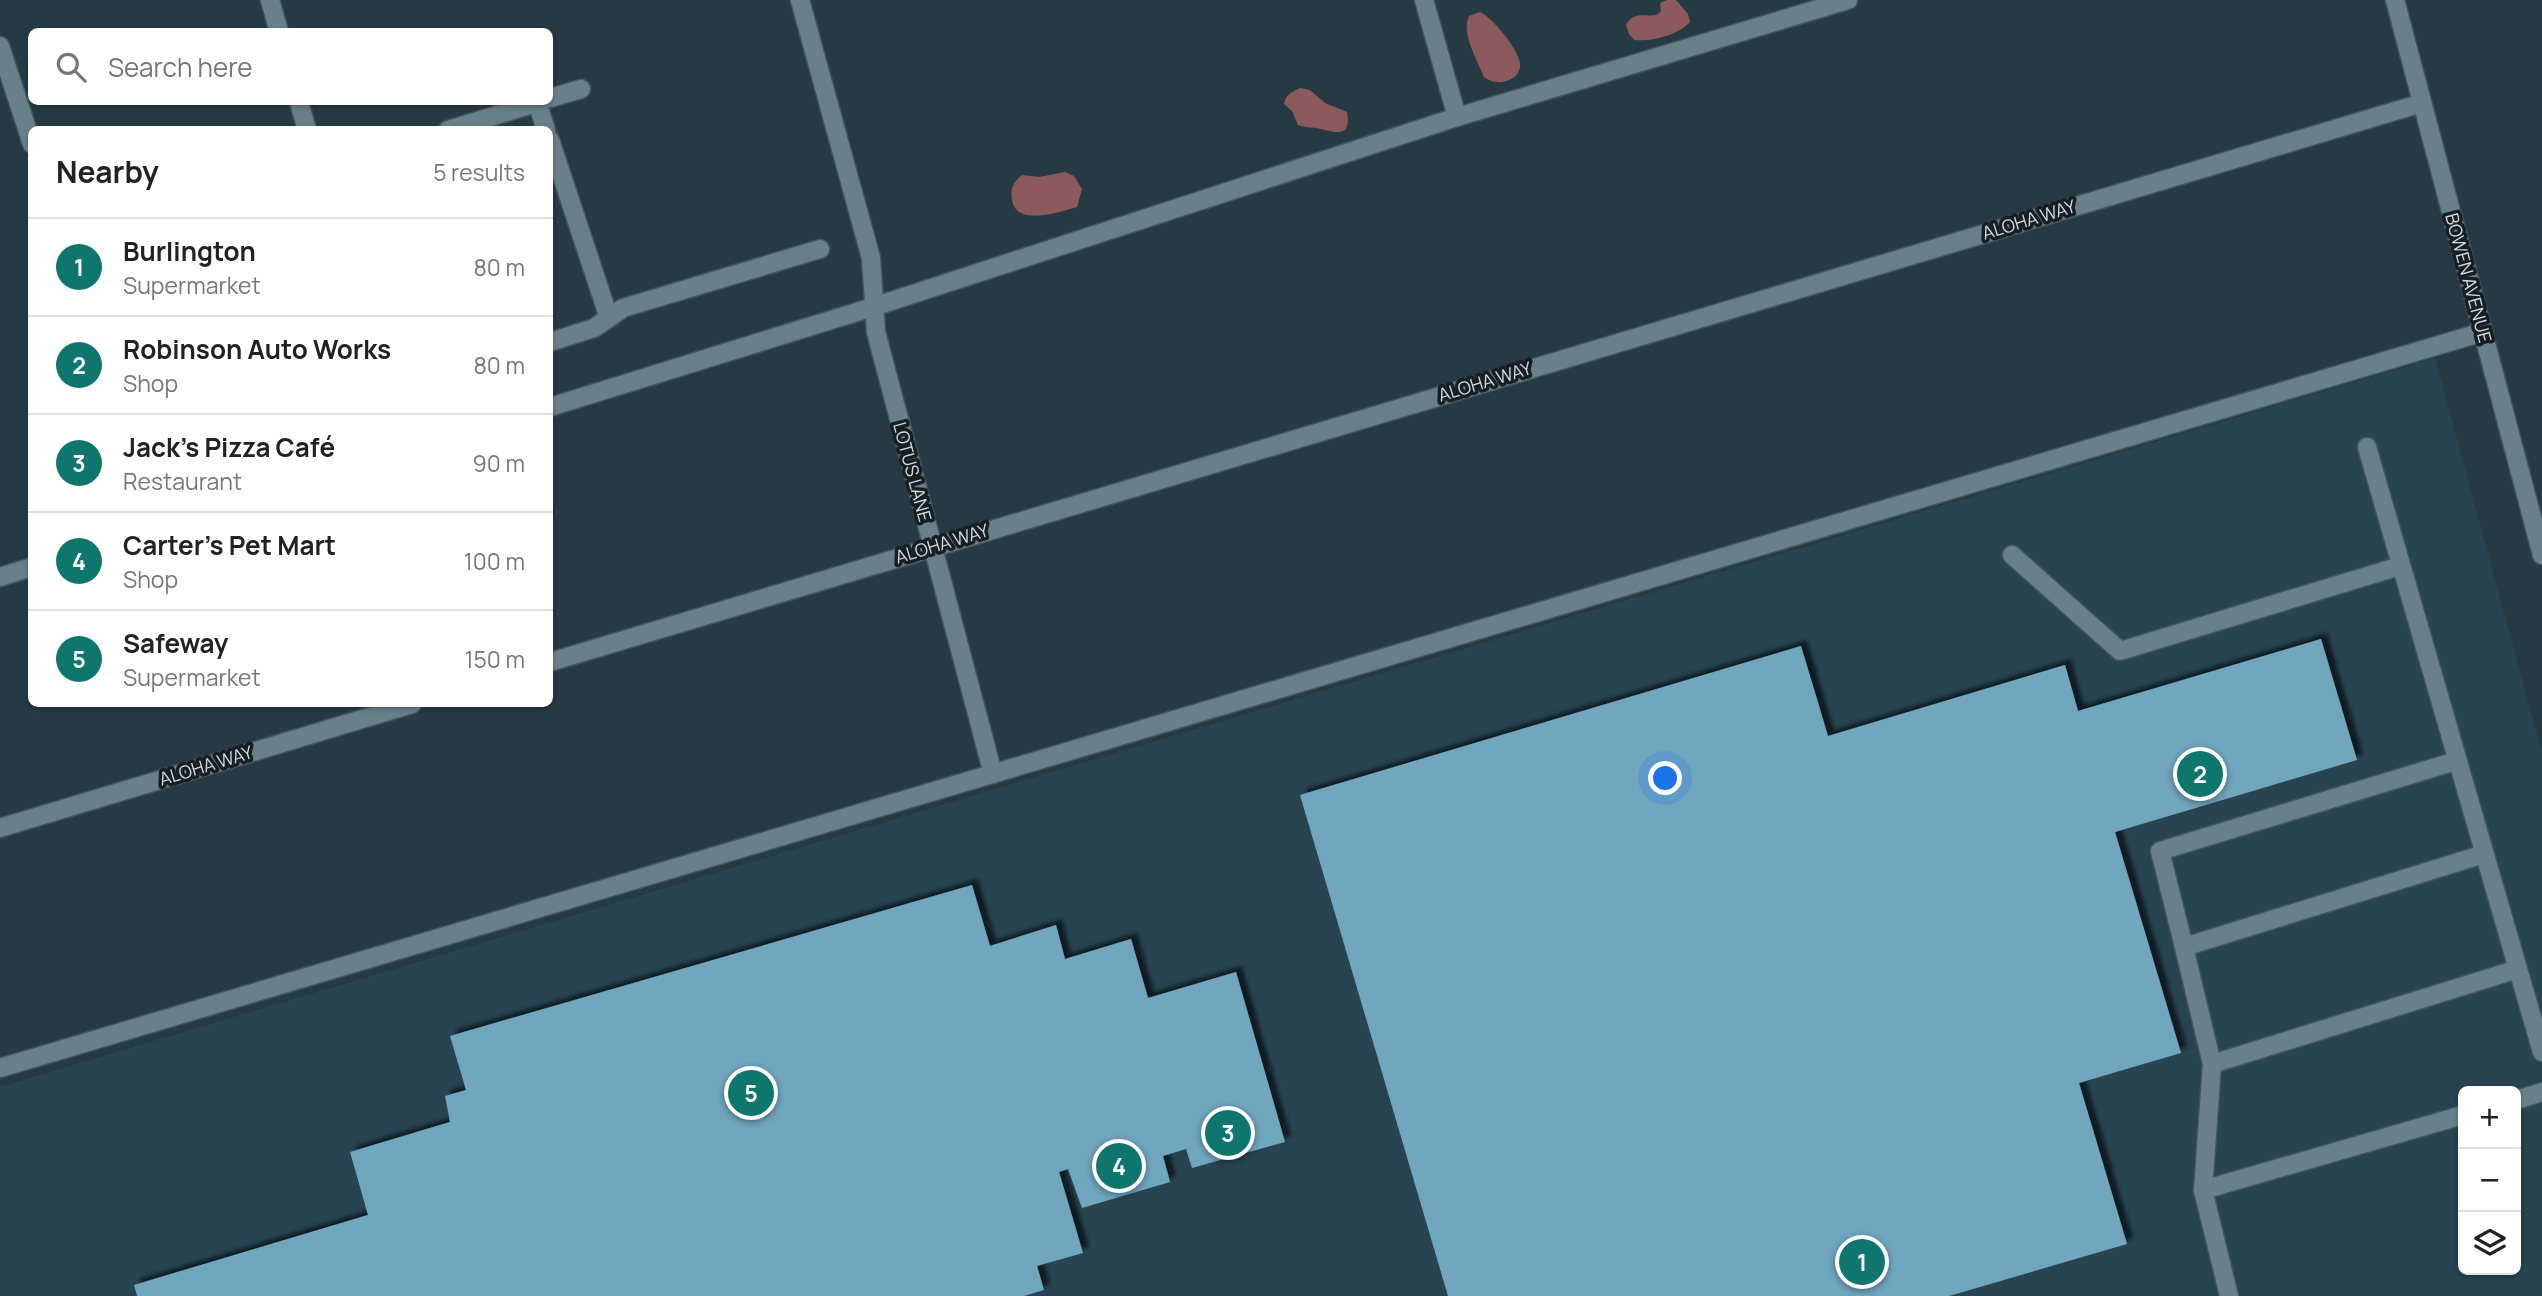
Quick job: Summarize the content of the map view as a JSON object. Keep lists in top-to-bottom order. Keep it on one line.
{"streets":{"street":["ALOHA WAY","BOWEN AVENUE","LOTUS LANE"]},"crossings":[["ALOHA WAY","BOWEN AVENUE"],["ALOHA WAY","LOTUS LANE"]],"page":{"search":"Search here","heading":["Nearby","5 results"],"list":[{"mark":"1","name":"Burlington","note":"Supermarket","value":"80 m"},{"mark":"2","name":"Robinson Auto Works","note":"Shop","value":"80 m"},{"mark":"3","name":"Jack's Pizza Café","note":"Restaurant","value":"90 m"},{"mark":"4","name":"Carter's Pet Mart","note":"Shop","value":"100 m"},{"mark":"5","name":"Safeway","note":"Supermarket","value":"150 m"}],"pins":["2","5","3","4","1"],"map_buttons":["+","−"]}}
